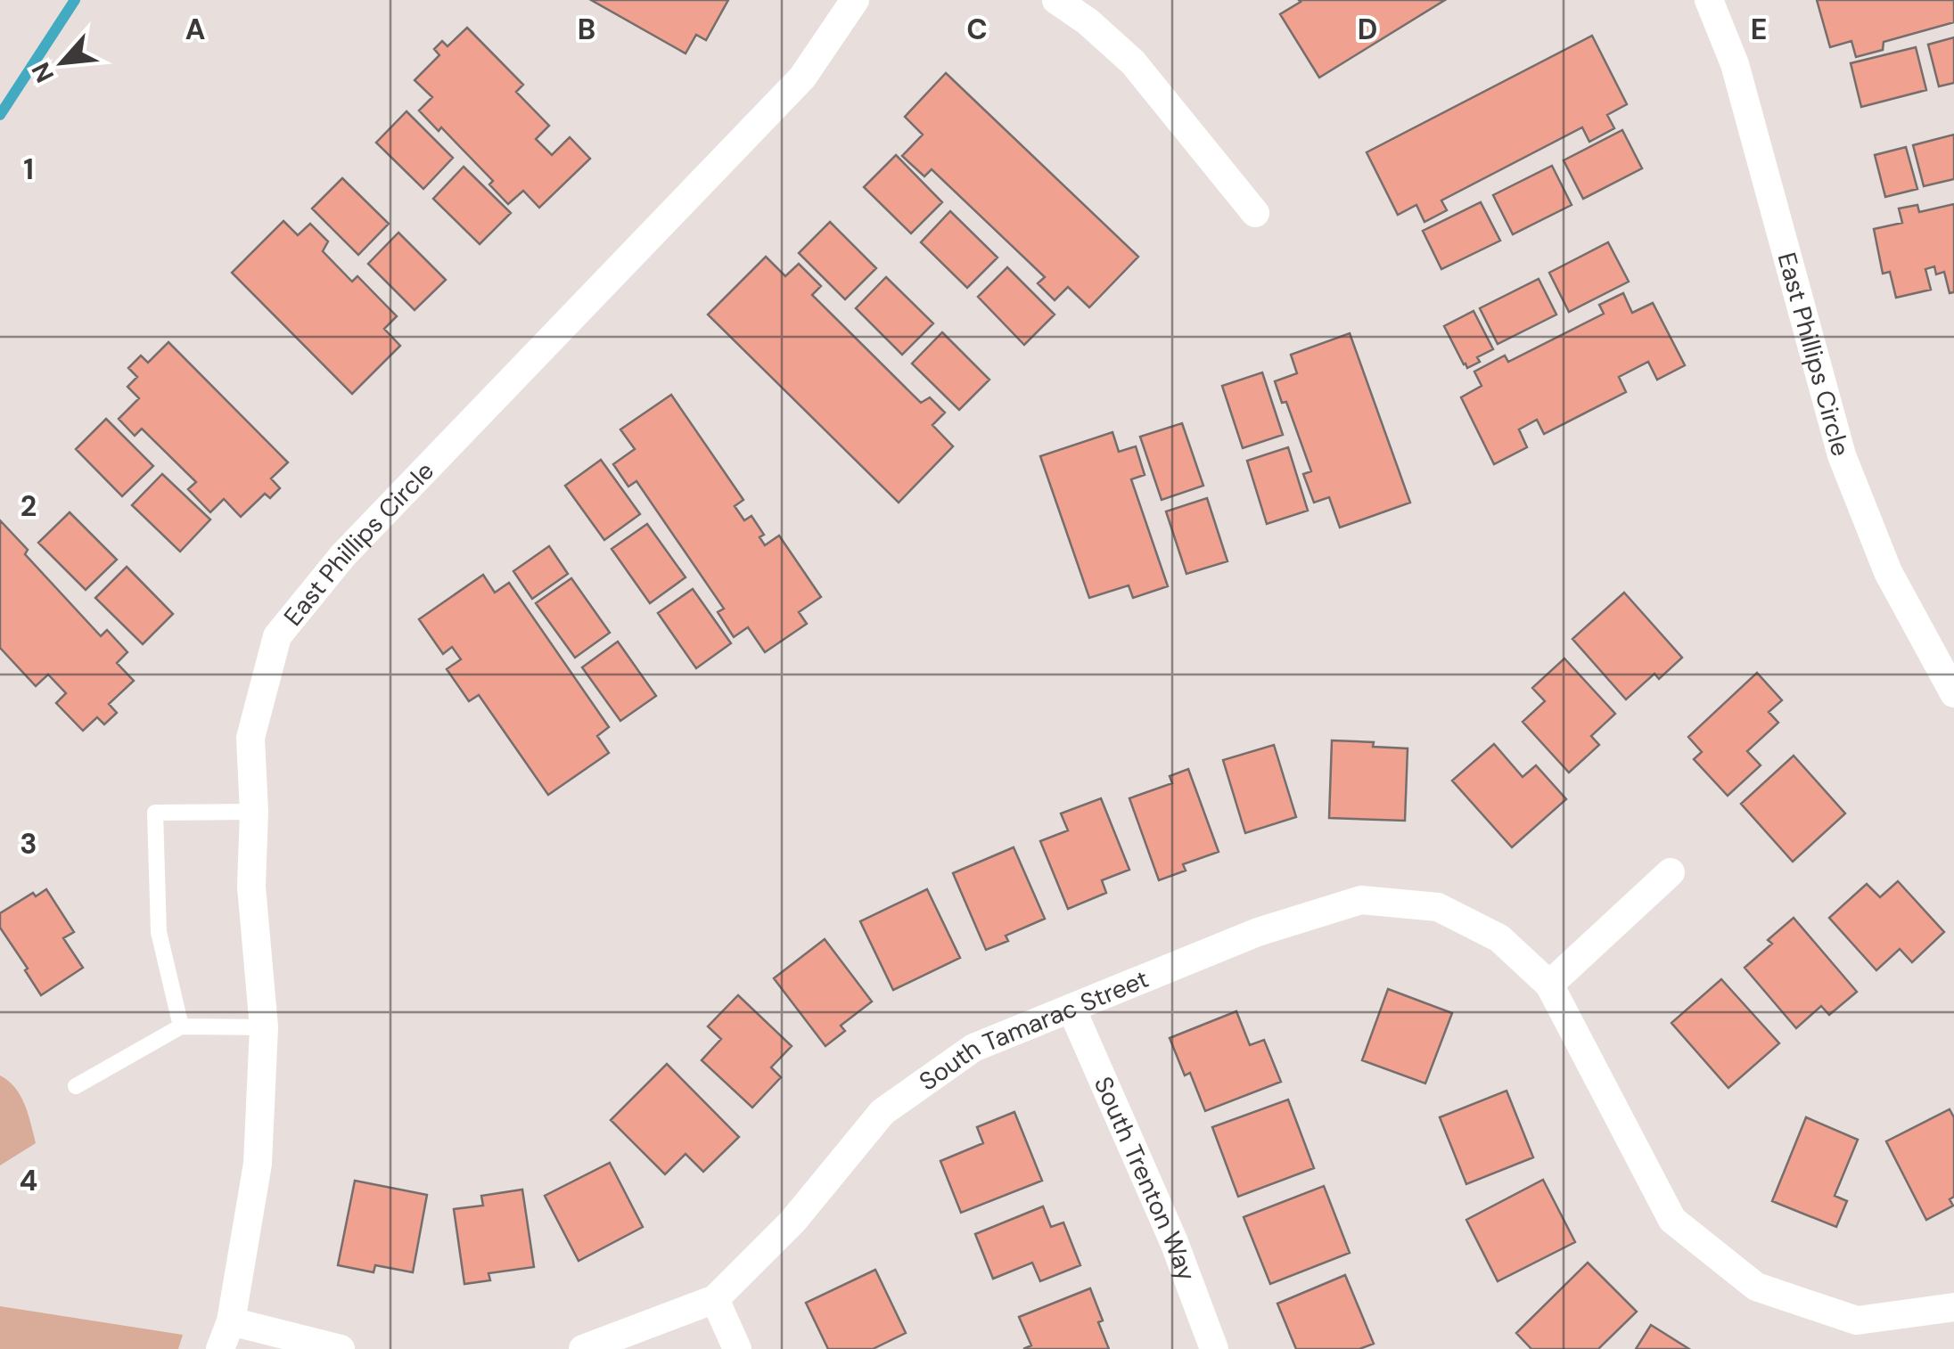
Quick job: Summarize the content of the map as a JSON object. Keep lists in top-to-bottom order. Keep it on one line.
{"streets":{"street":["East Phillips Circle","South Tamarac Street","South Trenton Way"]},"crossings":[["South Tamarac Street","South Trenton Way"]],"north":"bottom left","grid":{"columns":["A","B","C","D","E"],"rows":["1","2","3","4"]}}
